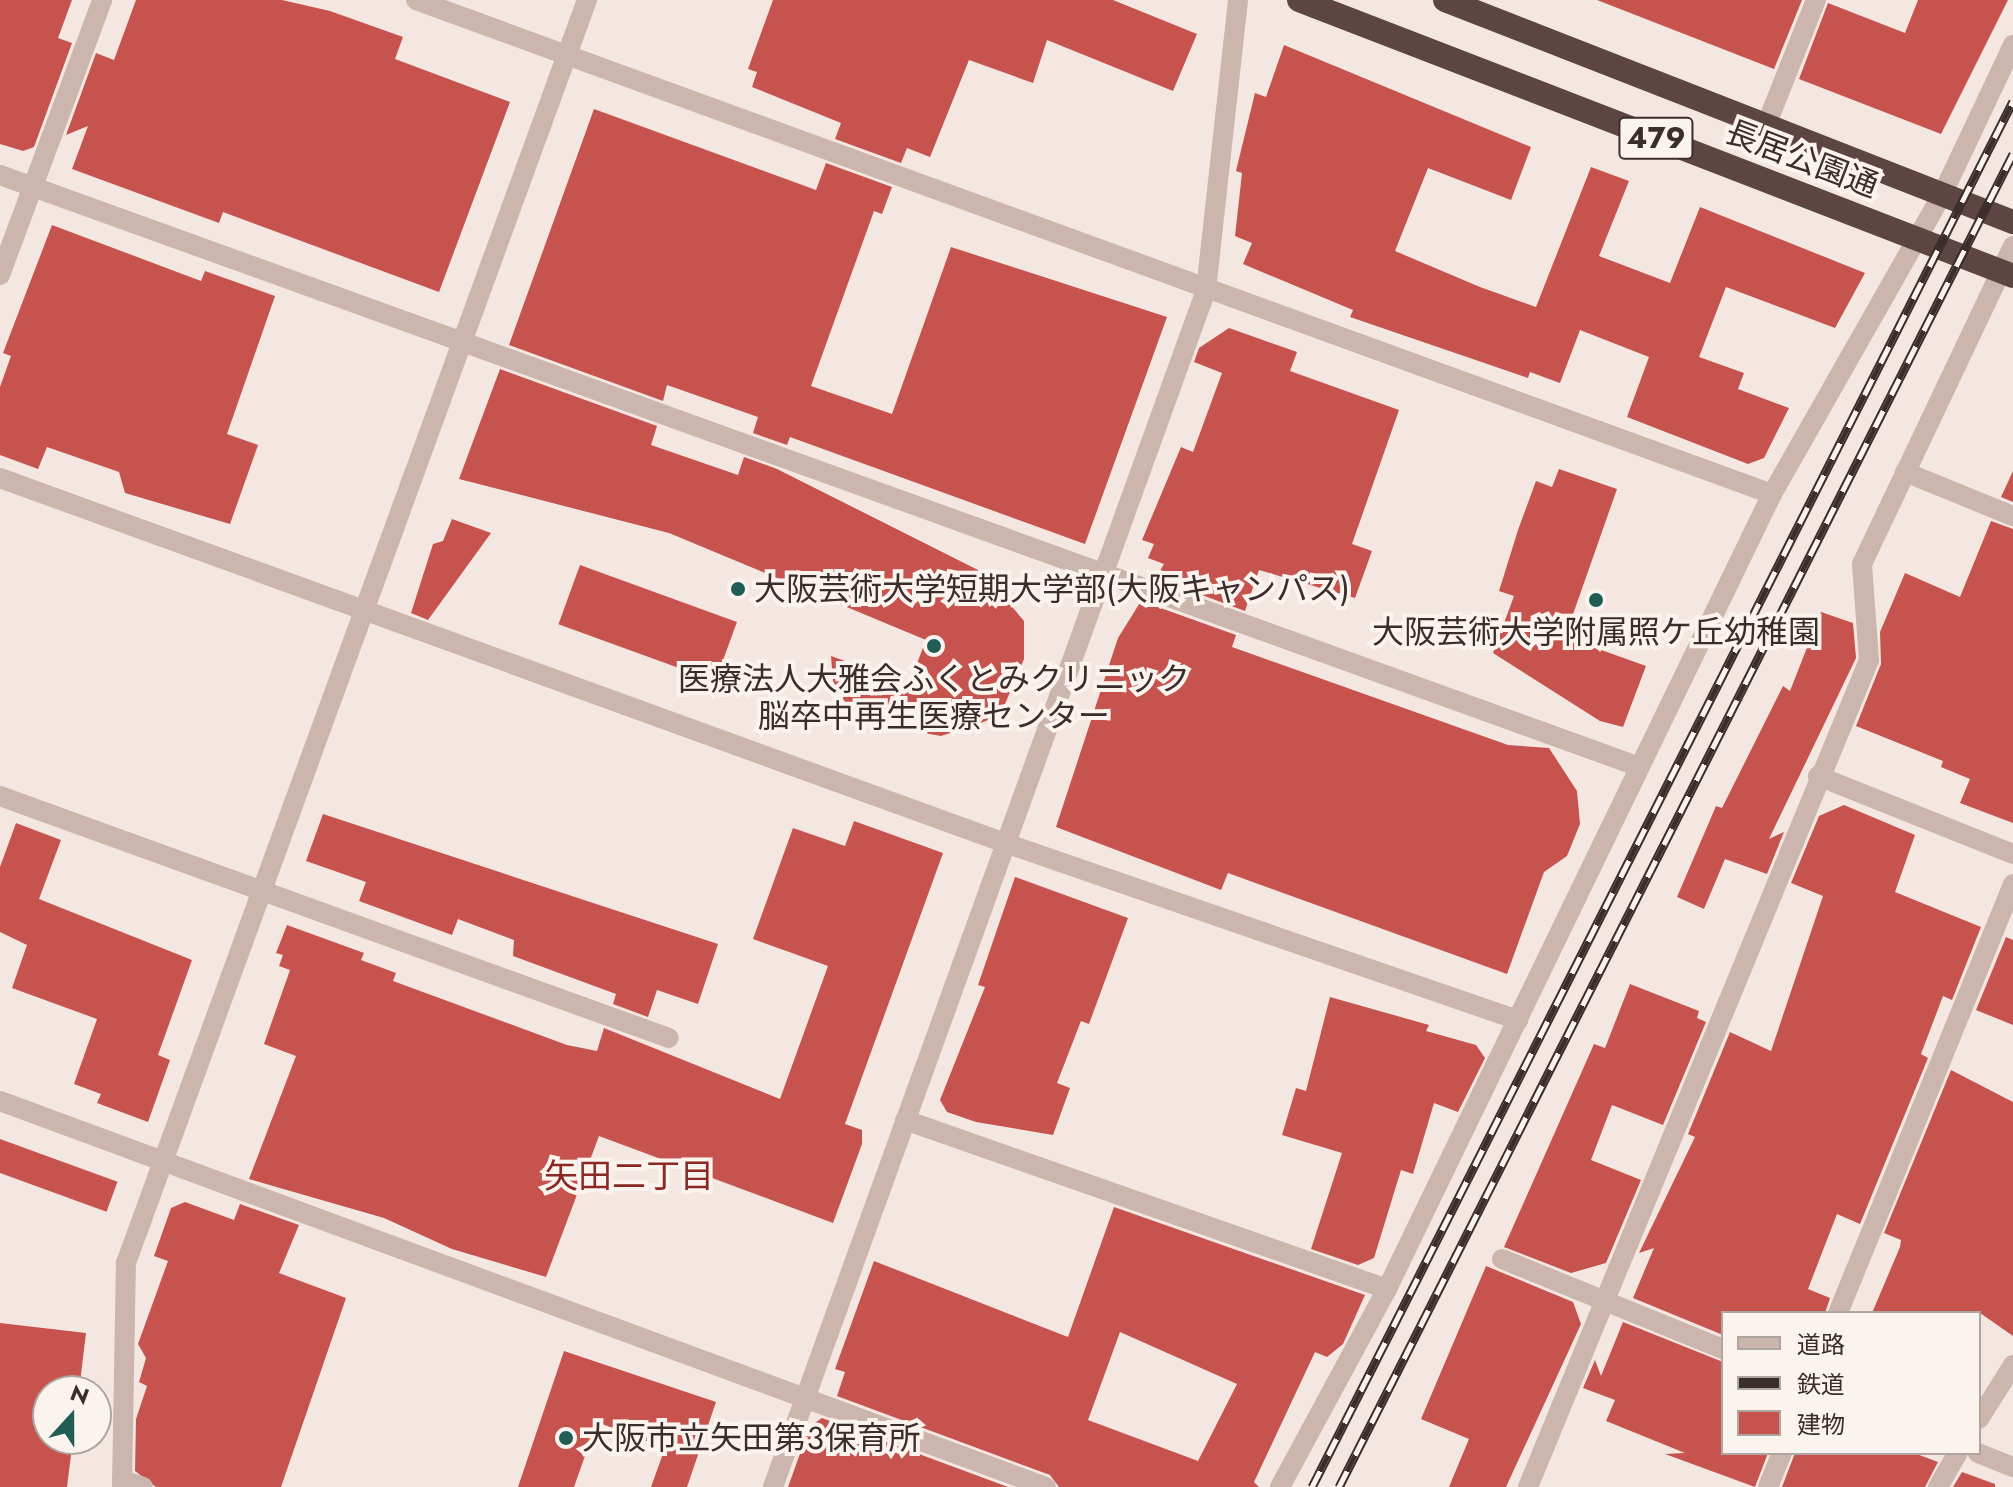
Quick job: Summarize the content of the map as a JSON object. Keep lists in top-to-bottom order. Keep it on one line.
{"streets":{"highway":["479","長居公園通"]},"districts":["矢田二丁目"],"places":["大阪芸術大学短期大学部(大阪キャンパス)","大阪芸術大学附属照ケ丘幼稚園","医療法人大雅会ふくとみクリニック 脳卒中再生医療センター","大阪市立矢田第３保育所"],"legend":["道路","鉄道","建物"],"north":"top"}
